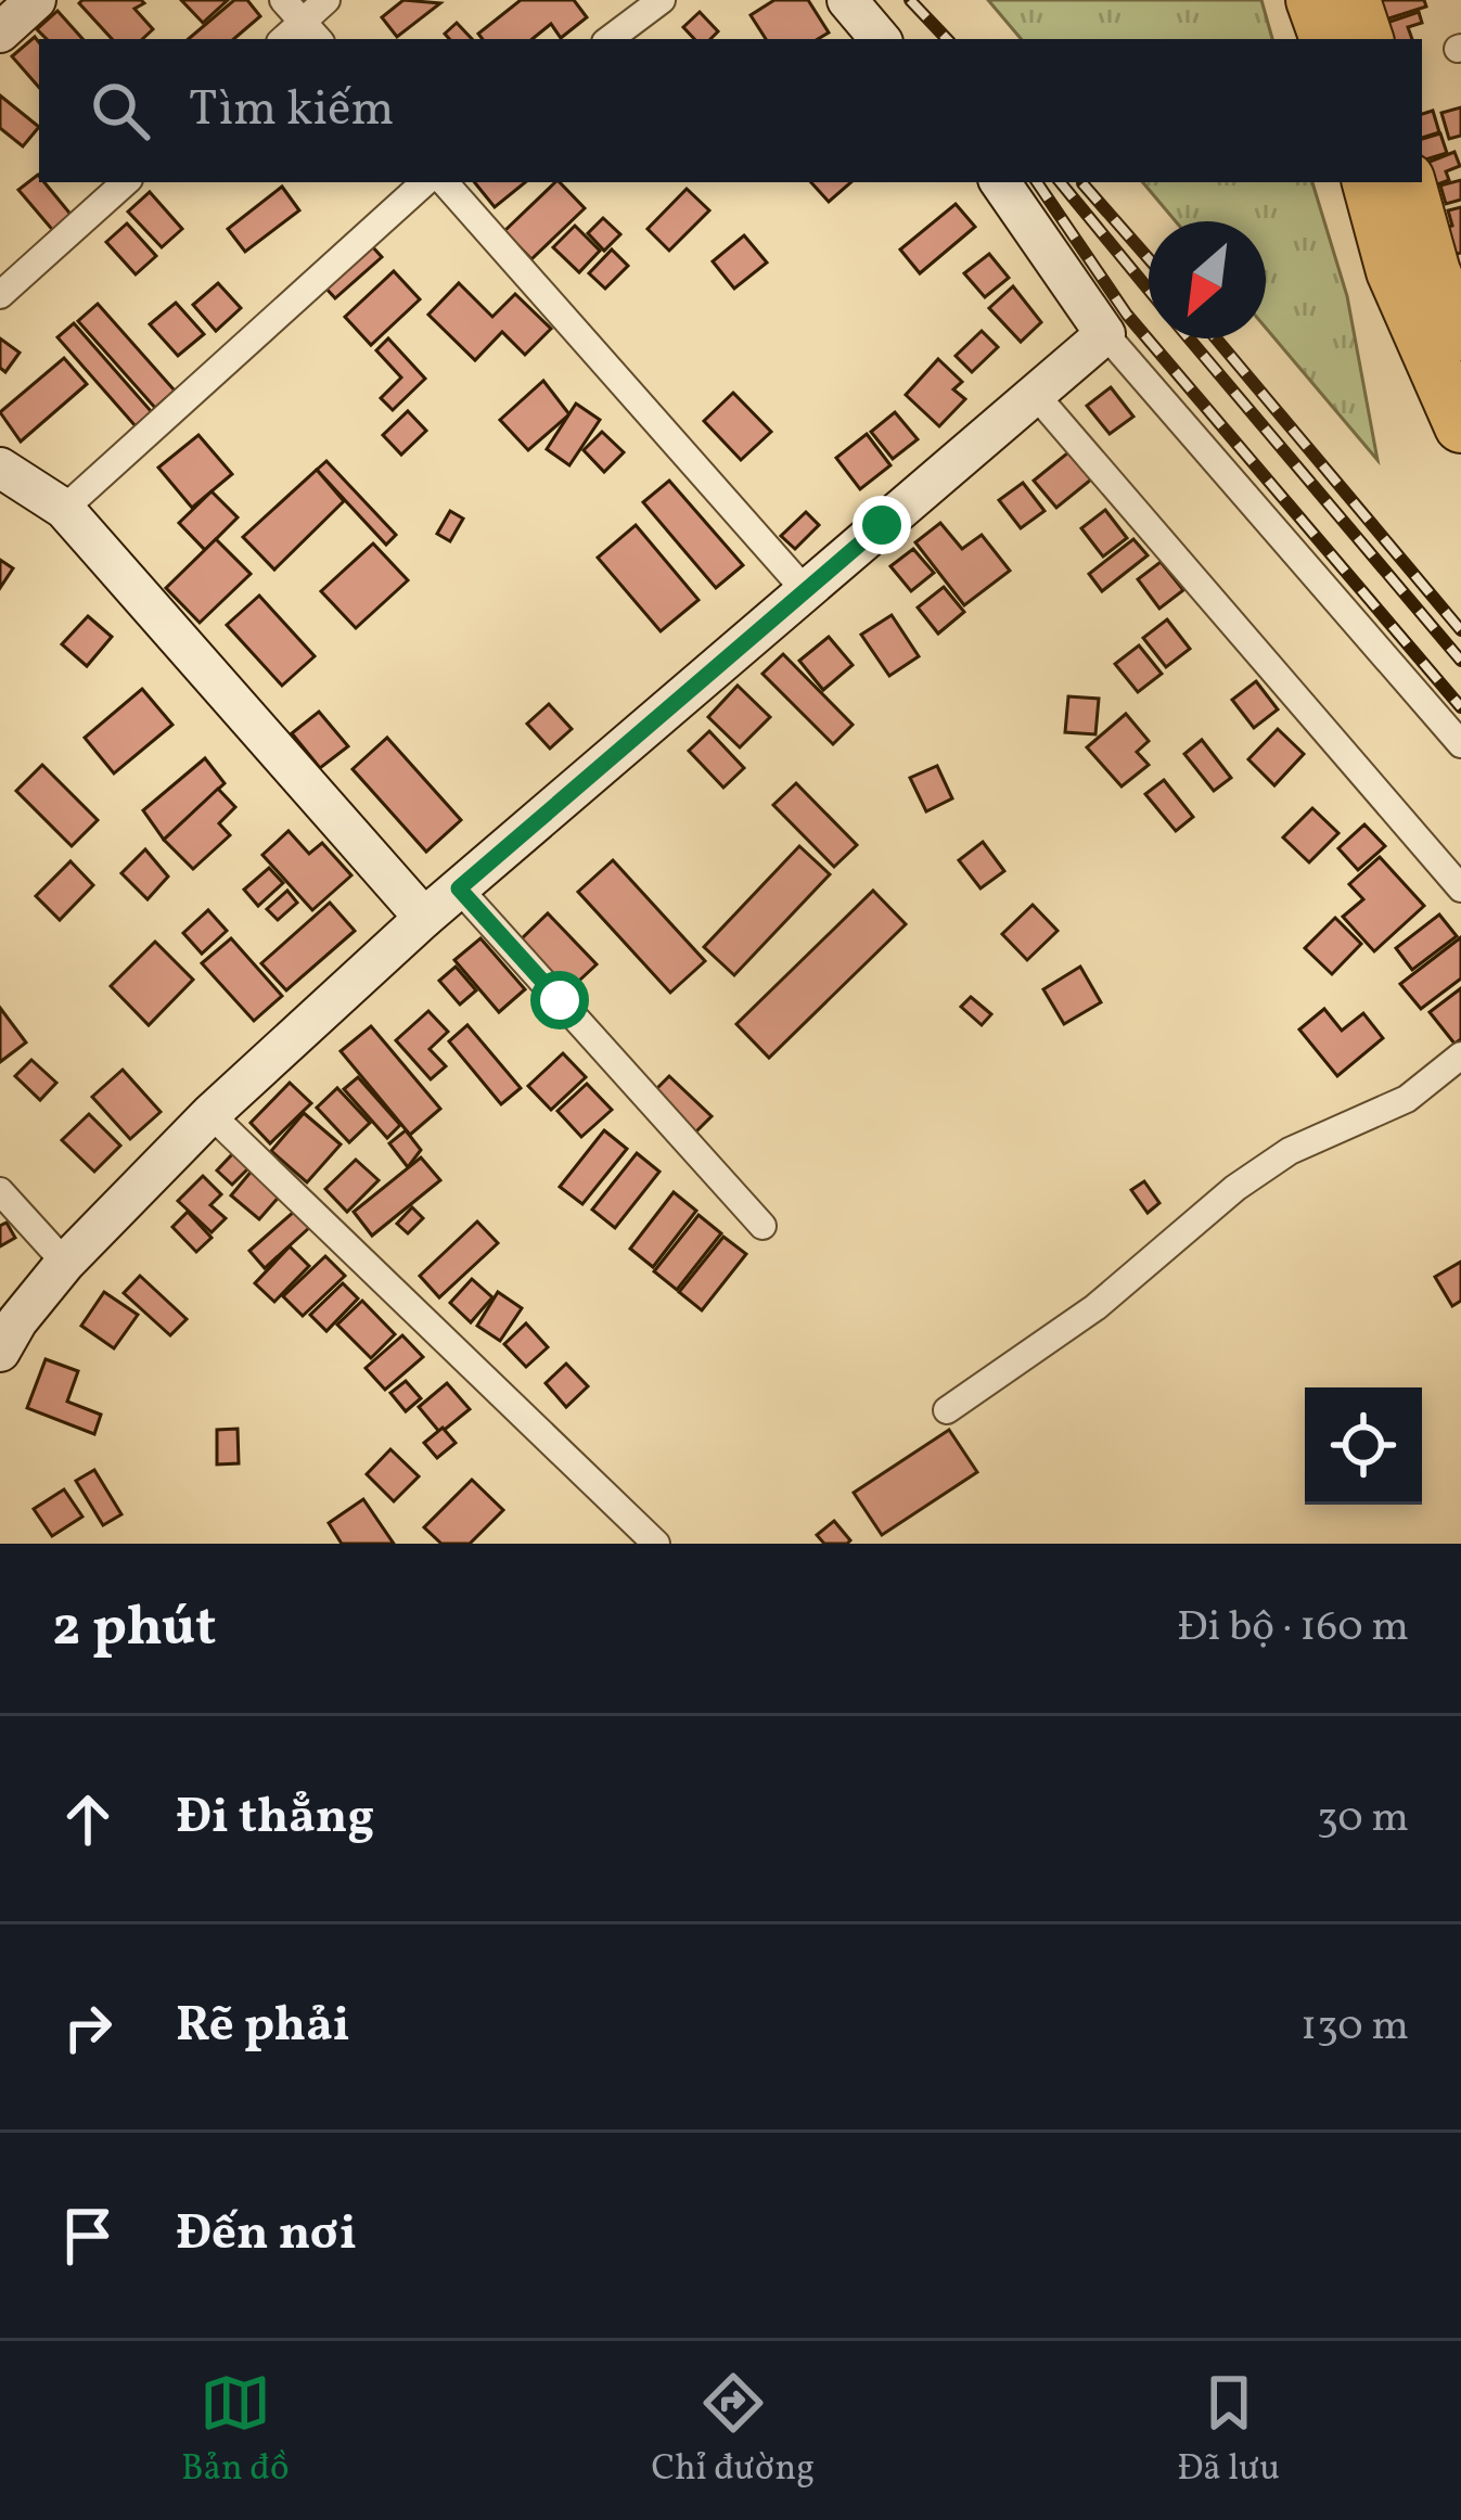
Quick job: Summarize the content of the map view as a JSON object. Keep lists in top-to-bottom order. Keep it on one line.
{"north":"bottom left","page":{"search":"Tìm kiếm","heading":["2 phút","Đi bộ · 160 m"],"list":[["Đi thẳng","30 m"],["Rẽ phải","130 m"],"Đến nơi"],"nav":["Bản đồ","Chỉ đường","Đã lưu"]}}
